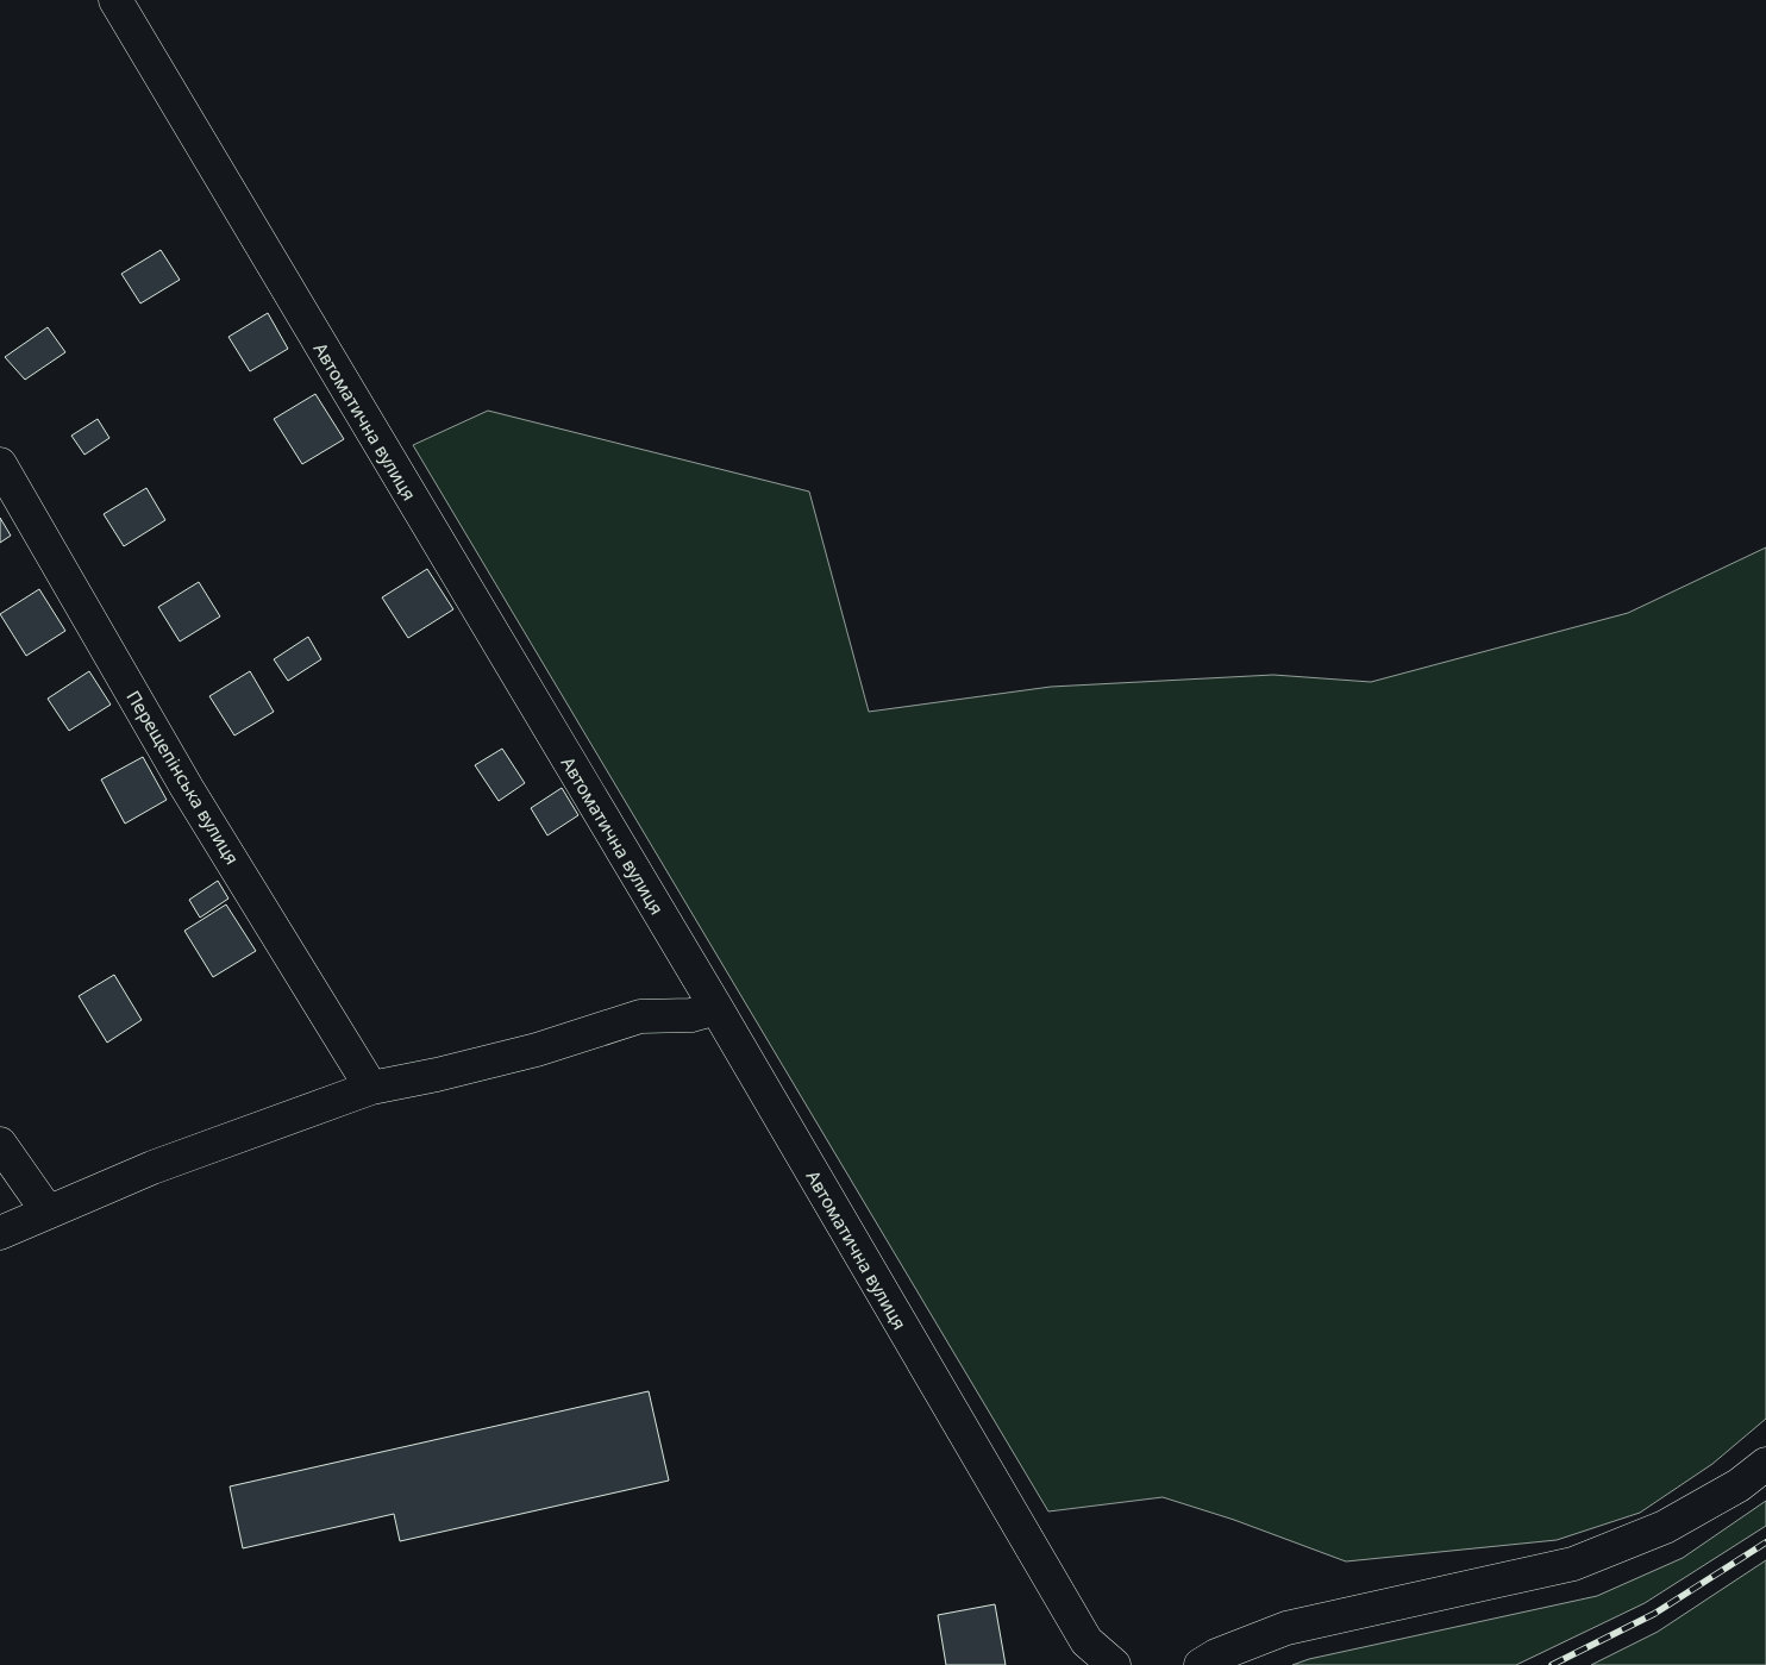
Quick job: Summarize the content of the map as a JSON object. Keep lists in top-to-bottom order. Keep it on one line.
{"streets":{"street":["Автоматична вулиця","Перещепінська вулиця"]}}
